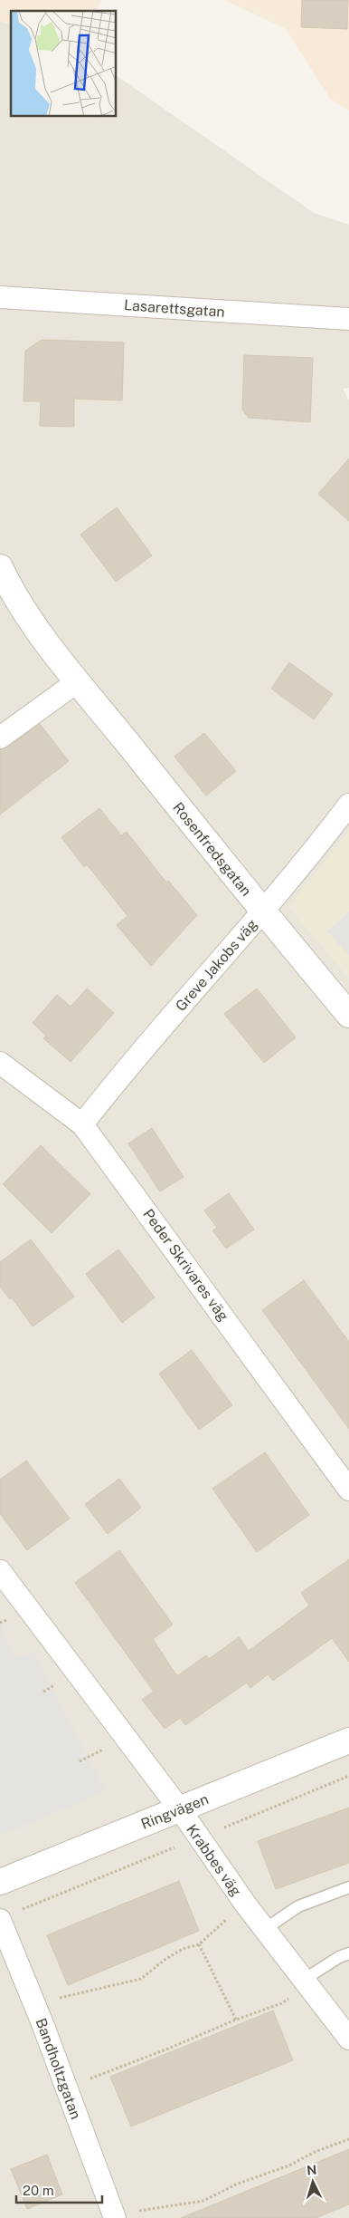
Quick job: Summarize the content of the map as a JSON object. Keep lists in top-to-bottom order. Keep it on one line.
{"streets":{"street":["Lasarettsgatan","Rosenfredsgatan","Greve Jakobs väg","Peder Skrivares väg","Ringvägen","Krabbes väg","Bandholtzgatan"]},"crossings":[["Rosenfredsgatan","Greve Jakobs väg"],["Greve Jakobs väg","Peder Skrivares väg"],["Ringvägen","Krabbes väg"]],"scale_bar":"20 m","north":"top"}
